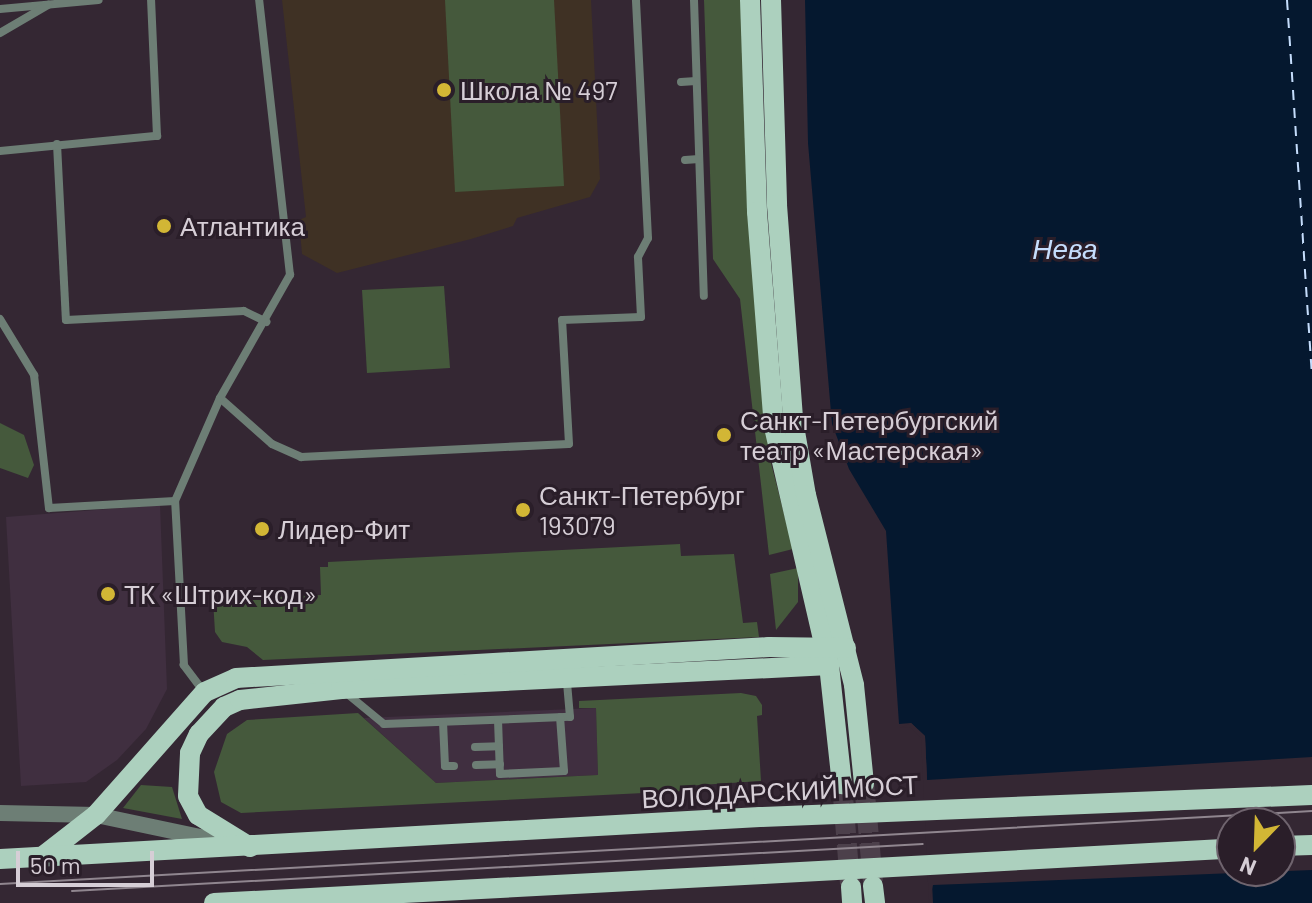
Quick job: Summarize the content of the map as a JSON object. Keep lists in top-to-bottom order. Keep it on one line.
{"streets":{"main road":["ВОЛОДАРСКИЙ МОСТ"]},"water":["Нева"],"places":["Школа № 497","Атлантика","Санкт-Петербургский театр «Мастерская»","Санкт-Петербург 193079","Лидер-Фит","ТК «Штрих-код»"],"scale_bar":"50 m","north":"bottom left"}
